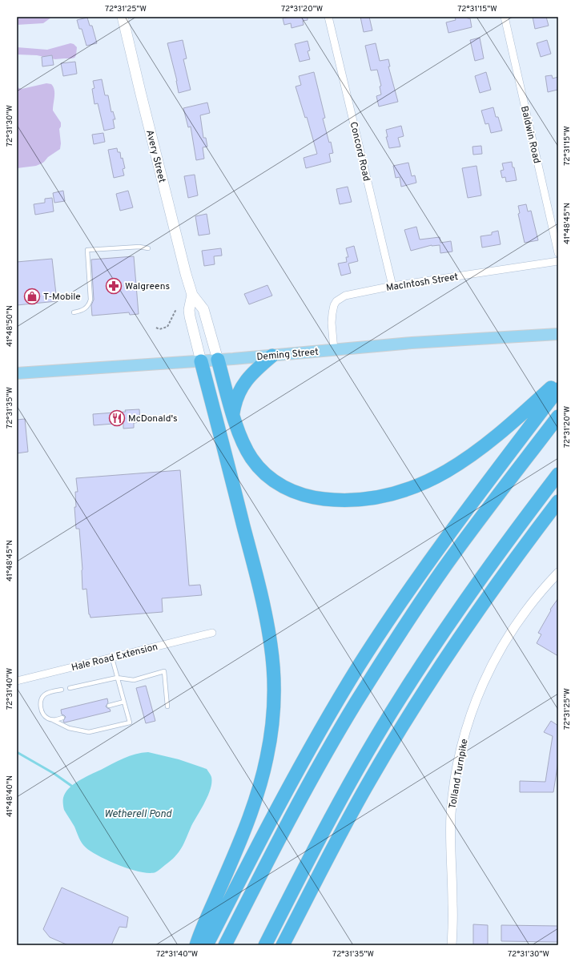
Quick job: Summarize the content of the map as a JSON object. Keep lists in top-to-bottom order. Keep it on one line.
{"streets":{"main road":["Avery Street","Deming Street"],"street":["Baldwin Road","Concord Road","MacIntosh Street","Hale Road Extension","Tolland Turnpike"]},"crossings":[["Concord Road","MacIntosh Street"],["Avery Street","Deming Street"],["MacIntosh Street","Deming Street"]],"water":["Wetherell Pond"],"places":{"pharmacy":["Walgreens"],"shop":["T-Mobile"],"restaurant":["McDonald's"]},"coordinates":["72°31'25\"W","72°31'20\"W","72°31'15\"W","72°31'30\"W","41°48'45\"N","41°48'50\"N","72°31'35\"W","72°31'40\"W","41°48'40\"N"]}
